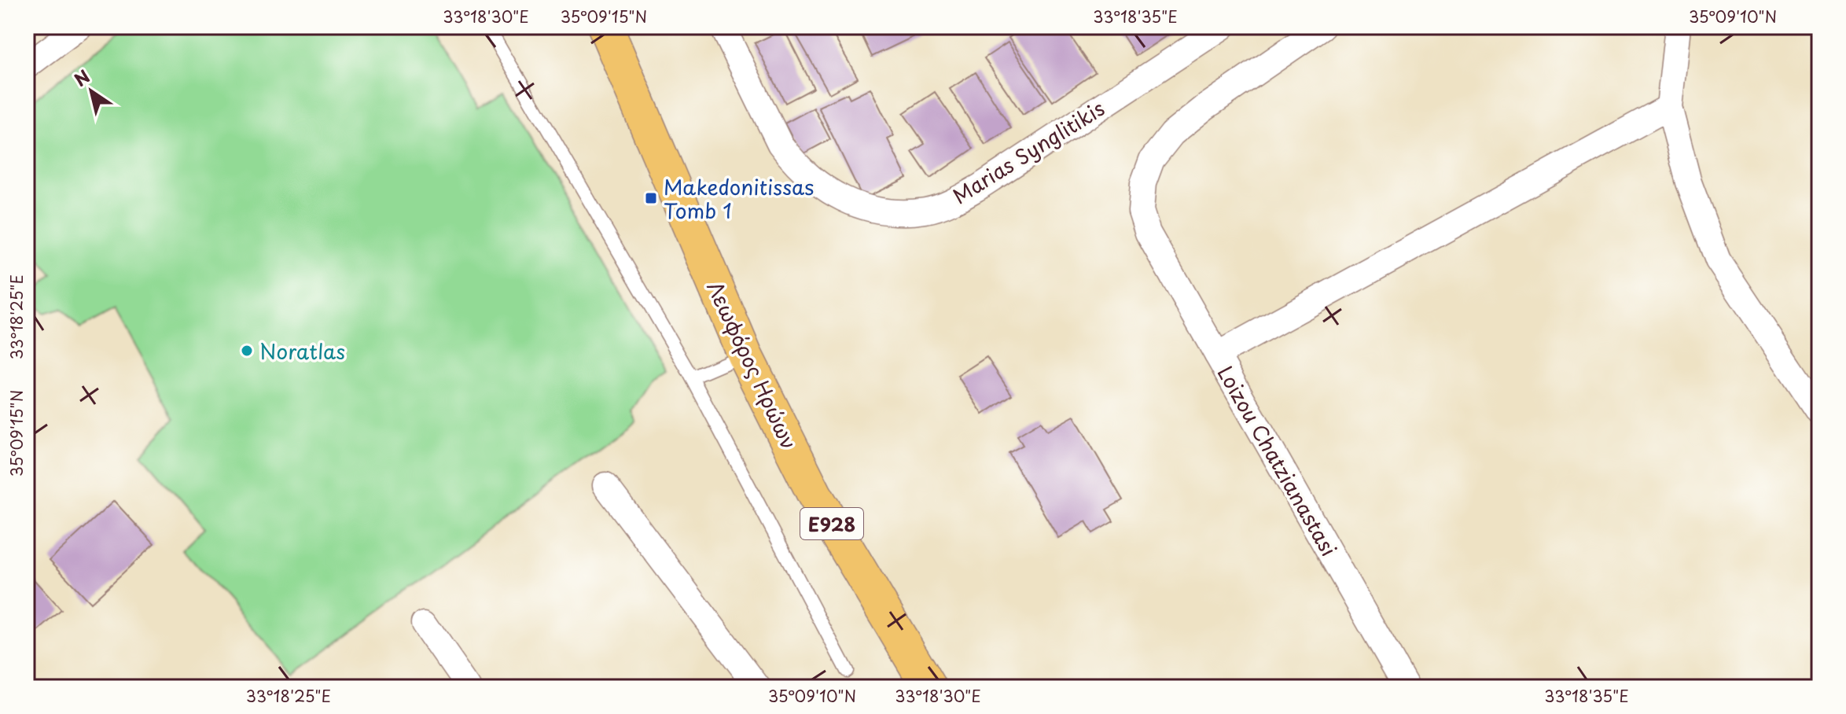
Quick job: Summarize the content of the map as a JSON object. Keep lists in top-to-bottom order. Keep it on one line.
{"streets":{"main road":["Λεωφόρος Ηρώων","E928"],"street":["Marias Synglitikis","Loizou Chatzianastasi"]},"places":{"transit":["Makedonitissas Tomb 1"],"other":["Noratlas"]},"north":"top left","coordinates":["33°18'30\"E","35°09'15\"N","33°18'35\"E","35°09'10\"N","33°18'25\"E"]}
